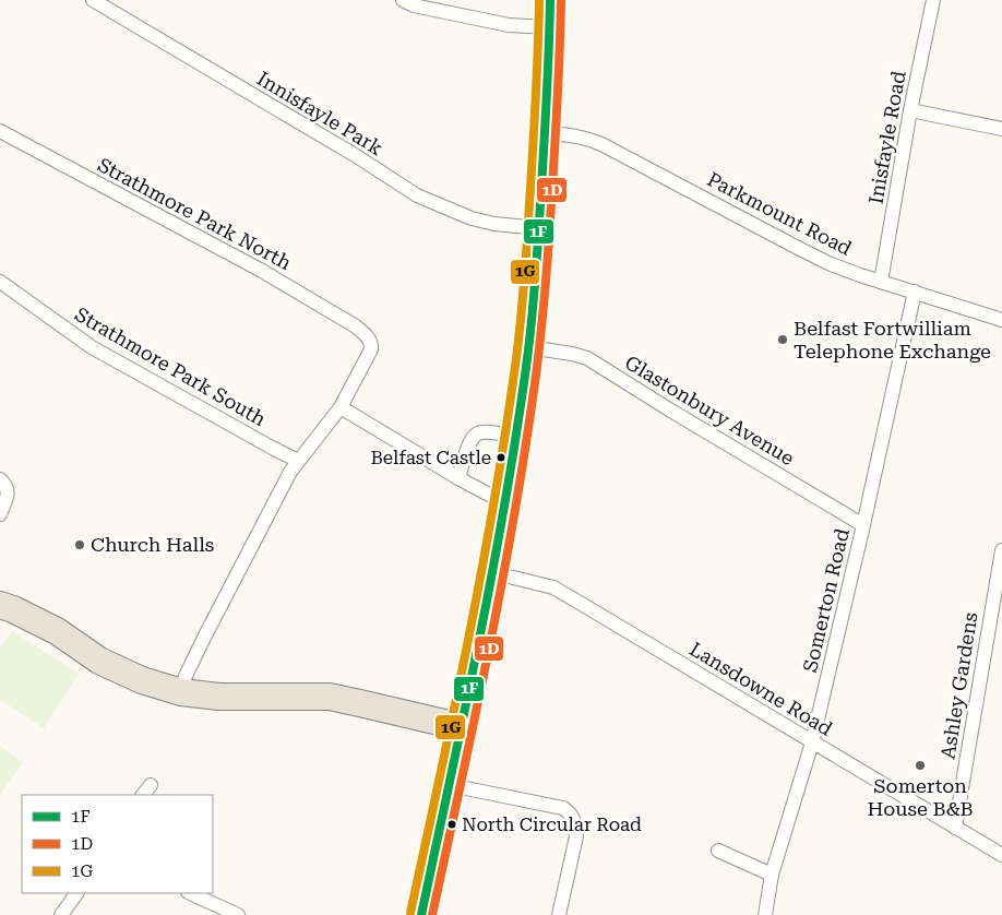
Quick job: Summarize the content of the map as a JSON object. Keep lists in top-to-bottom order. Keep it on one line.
{"streets":{"street":["Innisfayle Park","Inisfayle Road","Strathmore Park North","Parkmount Road","Strathmore Park South","Glastonbury Avenue","Somerton Road","Ashley Gardens","Lansdowne Road"]},"crossings":[["Inisfayle Road","Parkmount Road"],["Parkmount Road","Somerton Road"],["Glastonbury Avenue","Somerton Road"],["Somerton Road","Lansdowne Road"],["Ashley Gardens","Lansdowne Road"]],"places":["Belfast Fortwilliam Telephone Exchange","Belfast Castle","Church Halls","Somerton House B&B","North Circular Road"],"lines":["transit line 1F","transit line 1D","transit line 1G"],"legend":["1F","1D","1G"]}
